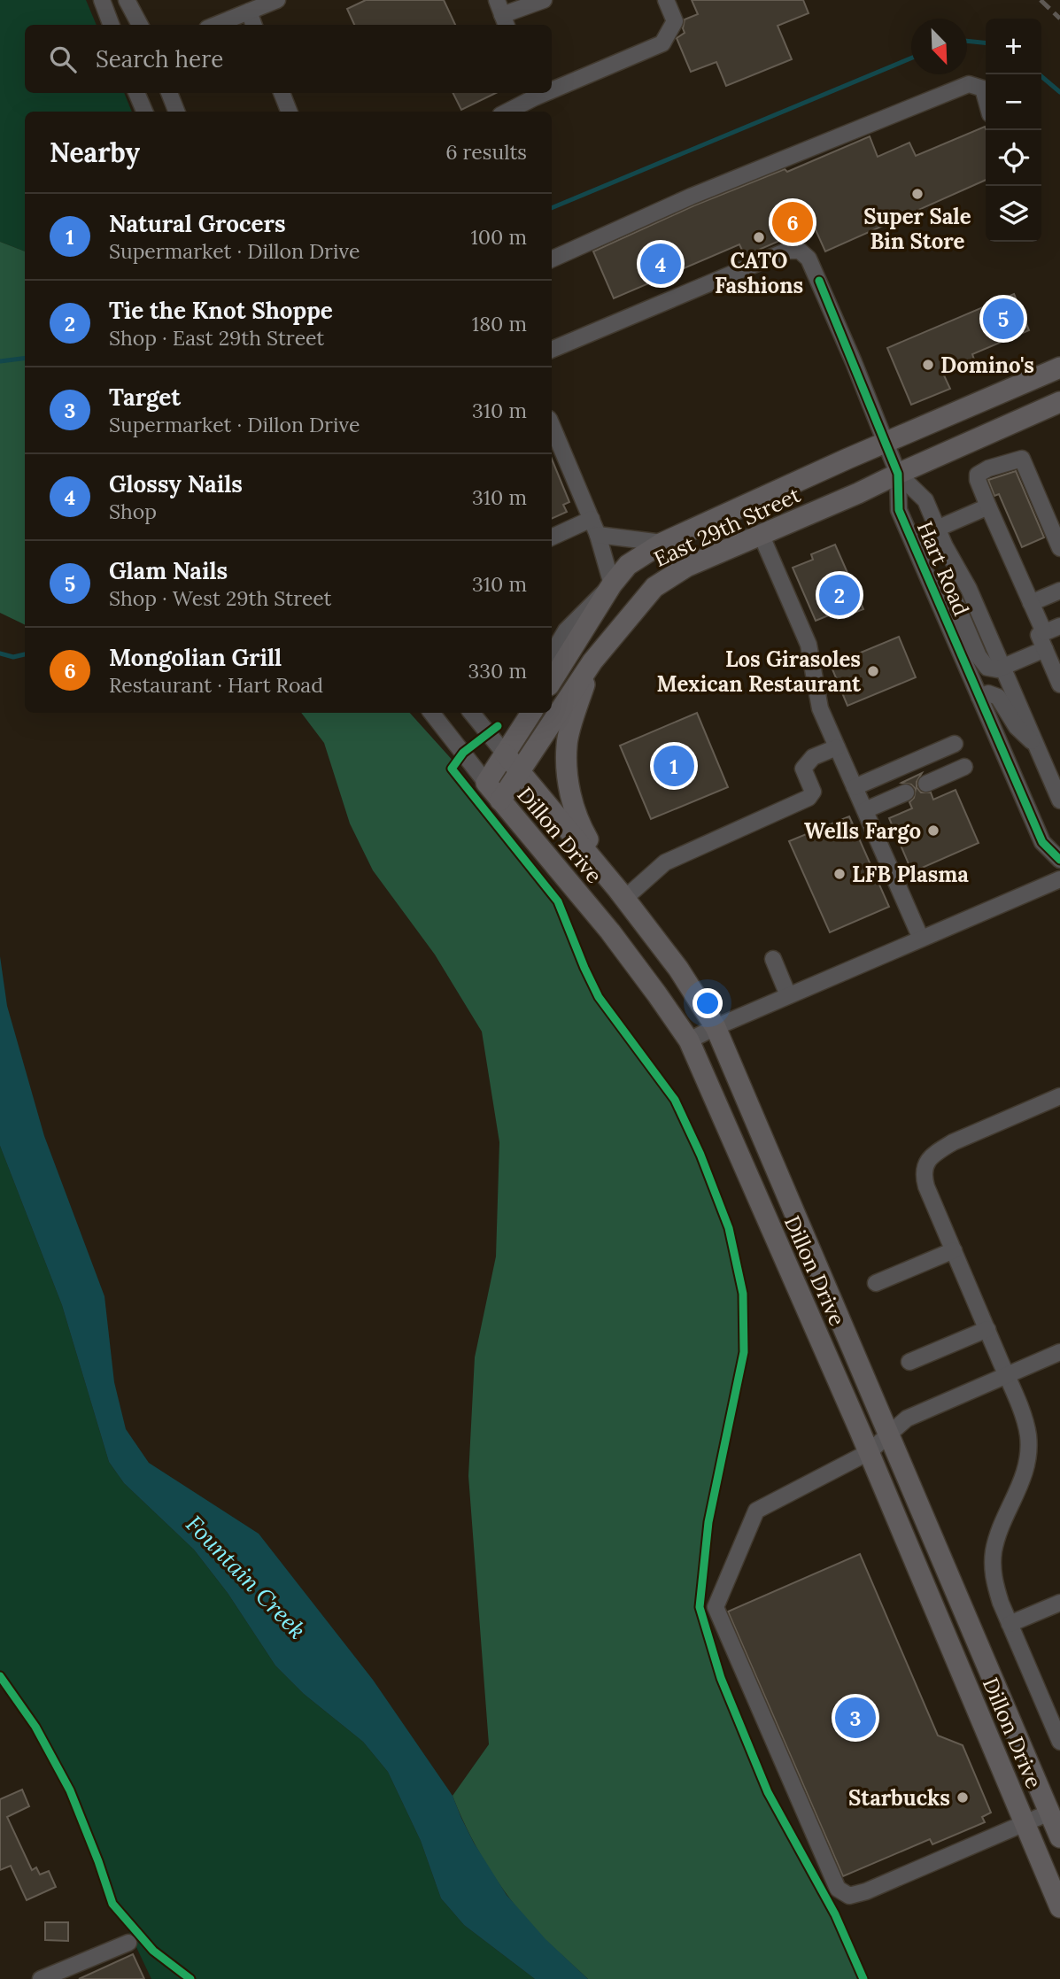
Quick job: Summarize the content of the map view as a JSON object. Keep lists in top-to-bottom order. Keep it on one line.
{"streets":{"main road":["East 29th Street","Dillon Drive"],"street":["Hart Road"]},"crossings":[["East 29th Street","Hart Road"],["East 29th Street","Dillon Drive"]],"water":["Fountain Creek"],"places":["Super Sale Bin Store","CATO Fashions","Domino's","Los Girasoles Mexican Restaurant","Wells Fargo","LFB Plasma","Starbucks"],"north":"bottom right","page":{"map_buttons":["+","−"],"search":"Search here","heading":["Nearby","6 results"],"list":[{"mark":"1","name":"Natural Grocers","note":"Supermarket · Dillon Drive","value":"100 m"},{"mark":"2","name":"Tie the Knot Shoppe","note":"Shop · East 29th Street","value":"180 m"},{"mark":"3","name":"Target","note":"Supermarket · Dillon Drive","value":"310 m"},{"mark":"4","name":"Glossy Nails","note":"Shop","value":"310 m"},{"mark":"5","name":"Glam Nails","note":"Shop · West 29th Street","value":"310 m"},{"mark":"6","name":"Mongolian Grill","note":"Restaurant · Hart Road","value":"330 m"}],"pins":["6","4","5","2","1","3"]}}
